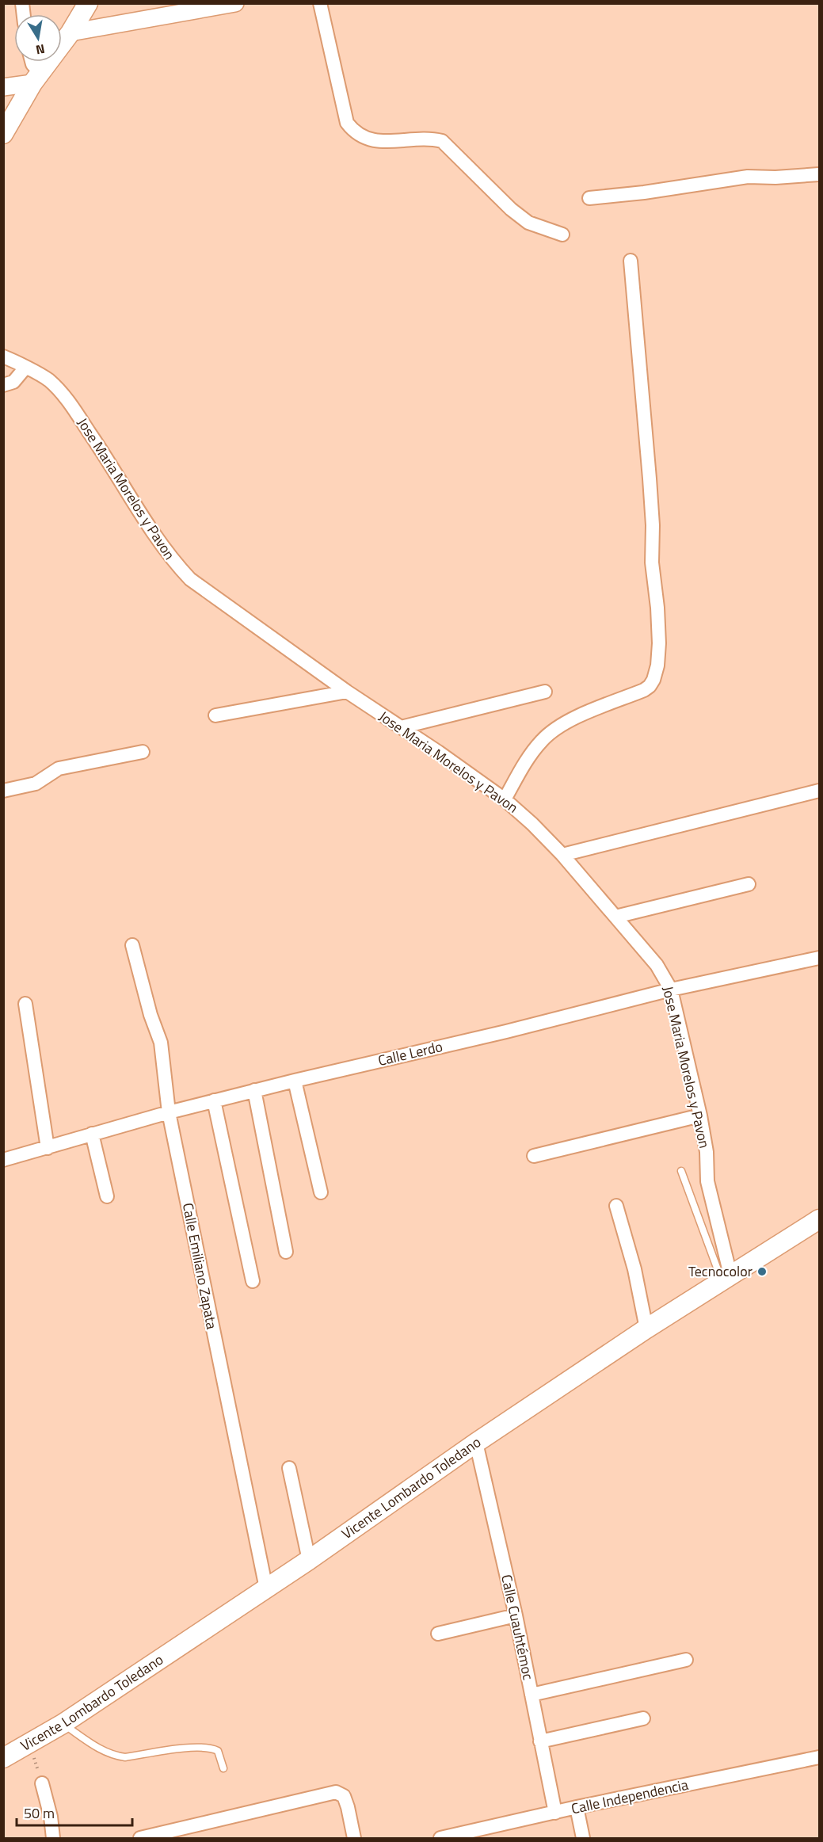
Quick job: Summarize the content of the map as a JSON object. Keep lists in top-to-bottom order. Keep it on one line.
{"streets":{"main road":["Vicente Lombardo Toledano"],"street":["Jose Maria Morelos y Pavon","Calle Lerdo","Calle Emiliano Zapata","Calle Cuauhtémoc","Calle Independencia"]},"crossings":[["Jose Maria Morelos y Pavon","Calle Lerdo"],["Jose Maria Morelos y Pavon","Vicente Lombardo Toledano"],["Calle Lerdo","Calle Emiliano Zapata"],["Calle Emiliano Zapata","Vicente Lombardo Toledano"],["Vicente Lombardo Toledano","Calle Cuauhtémoc"],["Calle Cuauhtémoc","Calle Independencia"]],"places":["Tecnocolor"],"scale_bar":"50 m","north":"bottom"}
